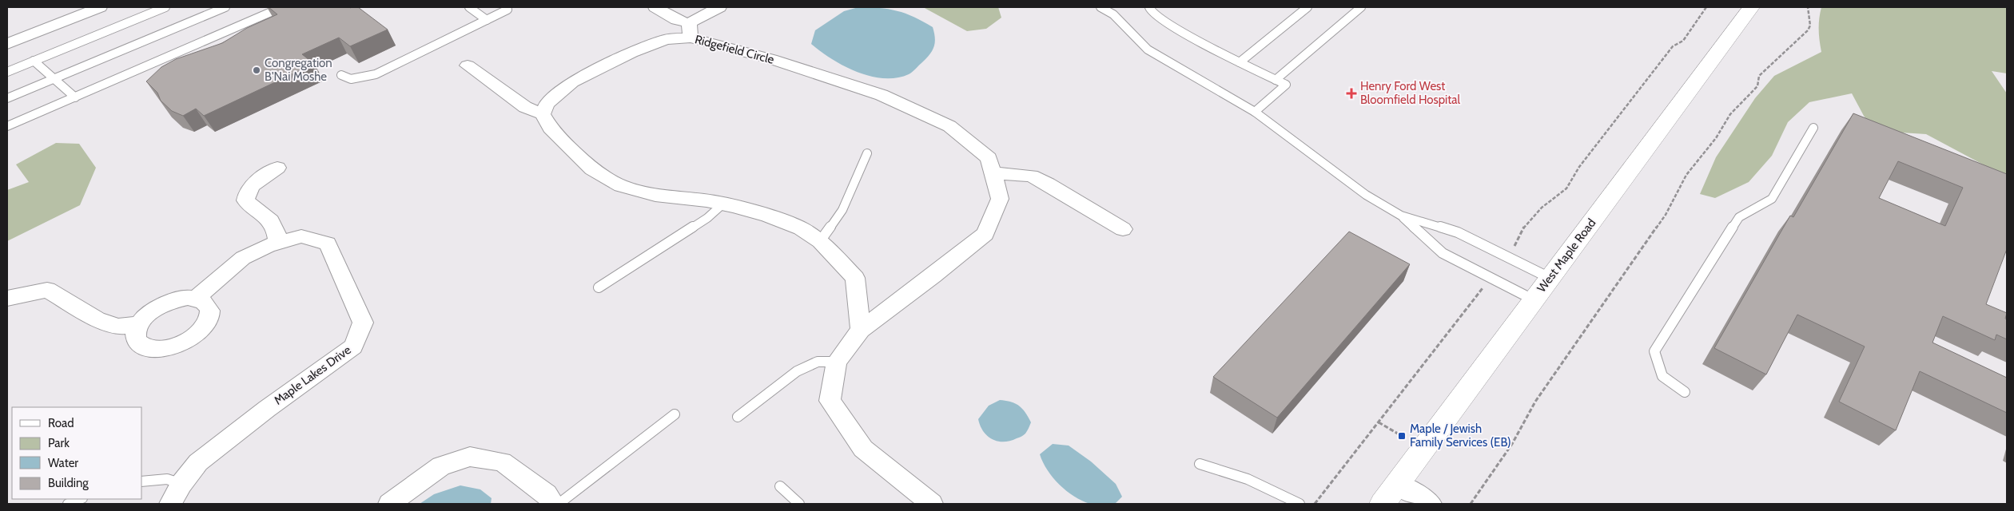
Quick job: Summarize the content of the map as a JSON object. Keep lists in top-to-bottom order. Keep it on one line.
{"streets":{"main road":["West Maple Road"],"street":["Ridgefield Circle","Maple Lakes Drive"]},"places":{"other":["Congregation B'Nai Moshe"],"health":["Henry Ford West Bloomfield Hospital"],"transit":["Maple / Jewish Family Services (EB)"]},"legend":["Road","Park","Water","Building"]}
